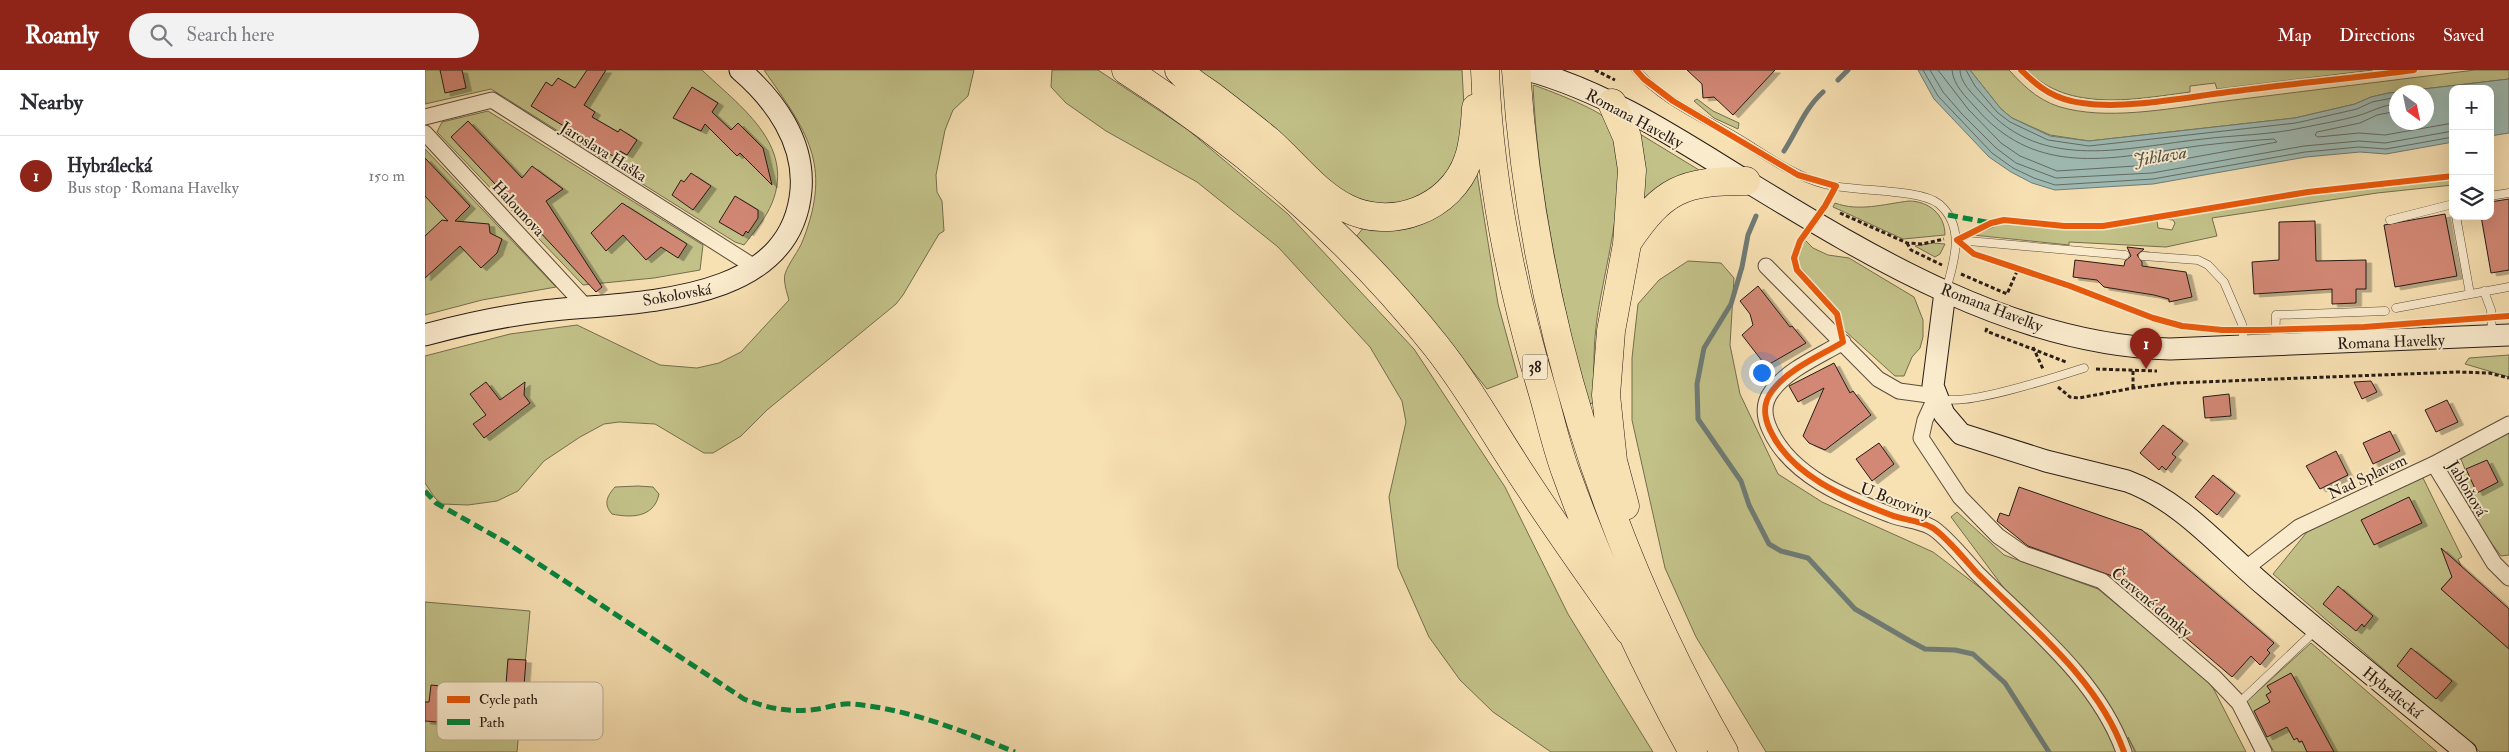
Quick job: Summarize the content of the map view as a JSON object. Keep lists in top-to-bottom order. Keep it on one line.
{"streets":{"highway":["38"],"street":["Romana Havelky","Jaroslava Haška","Halounova","Sokolovská","Nad Splavem","Jabloňová","U Boroviny","Červené domky","Hybrálecká"]},"crossings":[["Romana Havelky","38"],["Romana Havelky","Hybrálecká"],["Jaroslava Haška","Sokolovská"],["Halounova","Sokolovská"],["Nad Splavem","Jabloňová"],["Nad Splavem","Hybrálecká"],["Červené domky","Hybrálecká"]],"water":["Jihlava"],"legend":["Cycle path","Path"],"north":"bottom right","page":{"header":"Roamly","search":"Search here","nav":["Map","Directions","Saved"],"heading":"Nearby","map_buttons":["+","−"],"list":[{"mark":"1","name":"Hybrálecká","note":"Bus stop · Romana Havelky","value":"150 m"}],"pins":"1"}}
